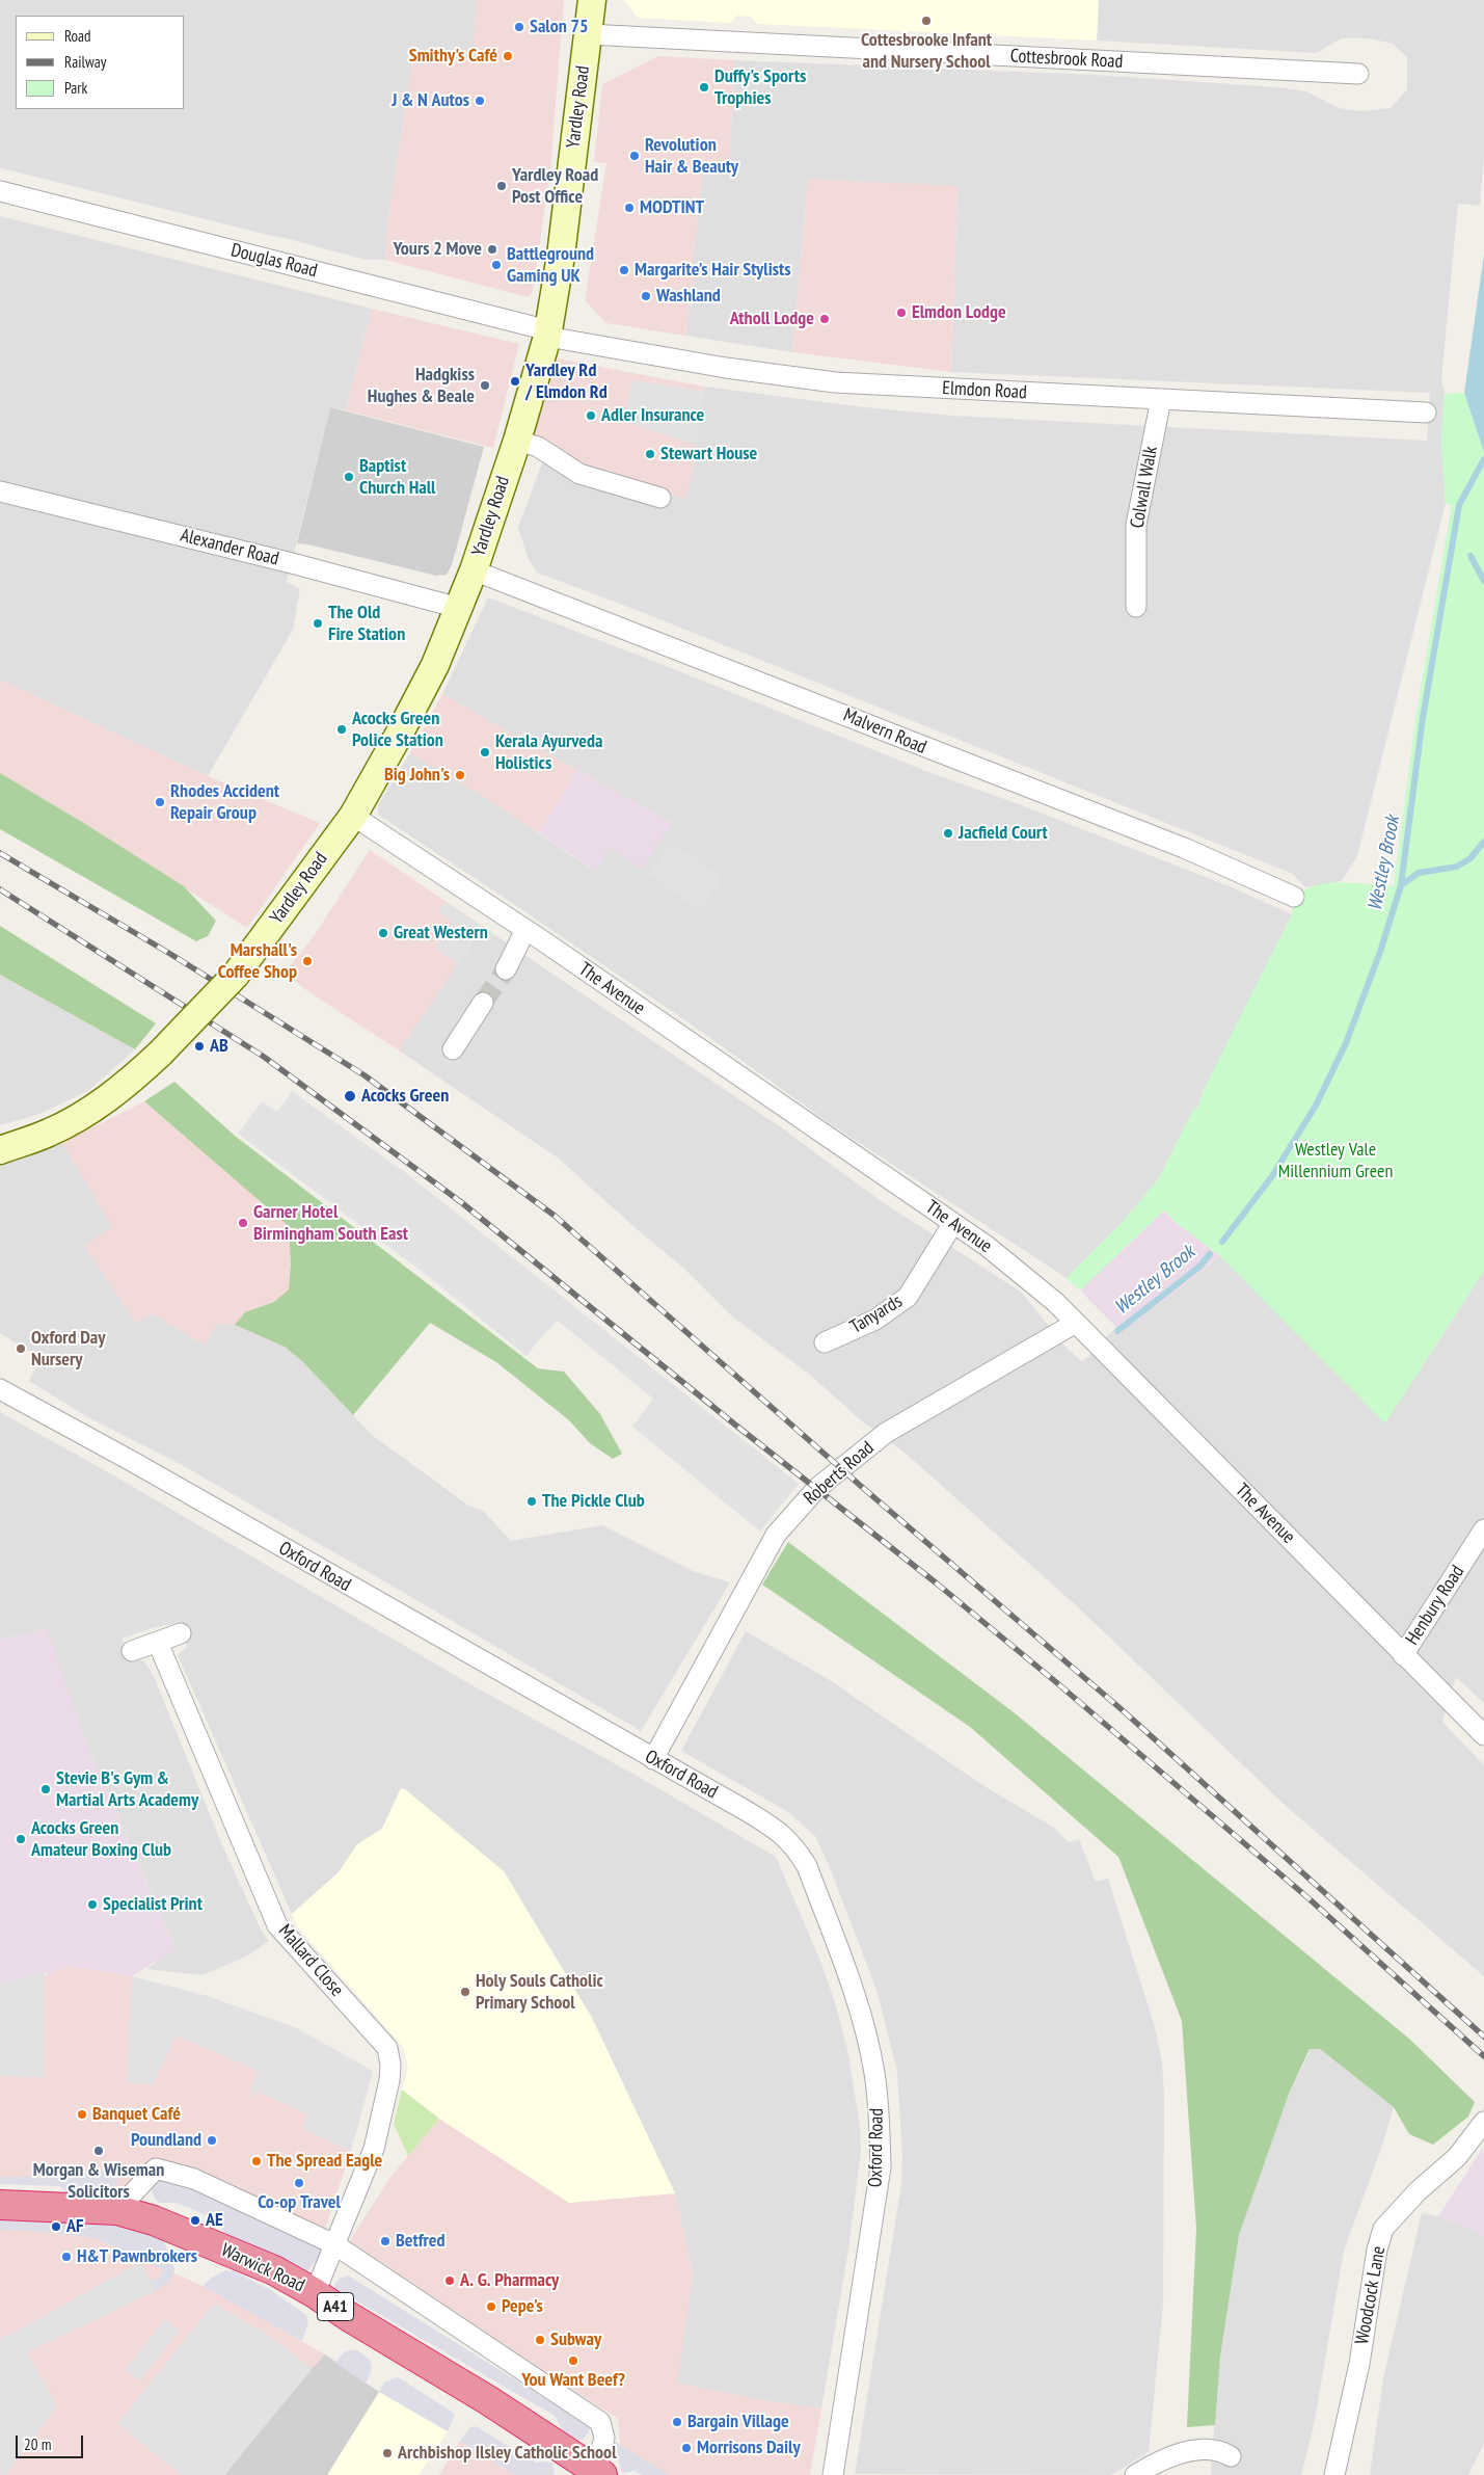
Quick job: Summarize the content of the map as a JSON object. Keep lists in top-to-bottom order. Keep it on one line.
{"streets":{"highway":["Warwick Road","A41"],"main road":["Yardley Road"],"street":["Cottesbrook Road","Douglas Road","Elmdon Road","Colwall Walk","Alexander Road","Malvern Road","The Avenue","Tanyards","Roberts Road","Oxford Road","Henbury Road","Mallard Close","Woodcock Lane"]},"crossings":[["Cottesbrook Road","Yardley Road"],["Yardley Road","Douglas Road"],["Yardley Road","Elmdon Road"],["Yardley Road","Alexander Road"],["Yardley Road","Malvern Road"],["Yardley Road","The Avenue"],["Douglas Road","Elmdon Road"],["Elmdon Road","Colwall Walk"],["The Avenue","Tanyards"],["The Avenue","Roberts Road"],["The Avenue","Henbury Road"],["Roberts Road","Oxford Road"],["Mallard Close","Warwick Road"]],"water":["Westley Brook"],"parks":["Westley Vale Millennium Green"],"places":["Cottesbrooke Infant and Nursery School","Salon 75","Smithy's Café","Duffy's Sports Trophies","J & N Autos","Revolution Hair & Beauty","Yardley Road Post Office","MODTINT","Yours 2 Move","Battleground Gaming UK","Margarite's Hair Stylists","Washland","Elmdon Lodge","Atholl Lodge","Yardley Rd / Elmdon Rd","Hadgkiss Hughes & Beale","Adler Insurance","Stewart House","Baptist Church Hall","The Old Fire Station","Acocks Green Police Station","Kerala Ayurveda Holistics","Big John's","Rhodes Accident Repair Group","Jacfield Court","Great Western","Marshall's Coffee Shop","AB","Acocks Green","Garner Hotel Birmingham South East","Oxford Day Nursery","The Pickle Club","Stevie B's Gym & Martial Arts Academy","Acocks Green Amateur Boxing Club","Specialist Print","Holy Souls Catholic Primary School","Banquet Café","Poundland","Morgan & Wiseman Solicitors","The Spread Eagle","Co-op Travel","AE","AF","Betfred","H&T Pawnbrokers","A. G. Pharmacy","Pepe's","Subway","You Want Beef?","Bargain Village","Morrisons Daily","Archbishop Ilsley Catholic School"],"legend":["Road","Railway","Park"],"scale_bar":"20 m"}
